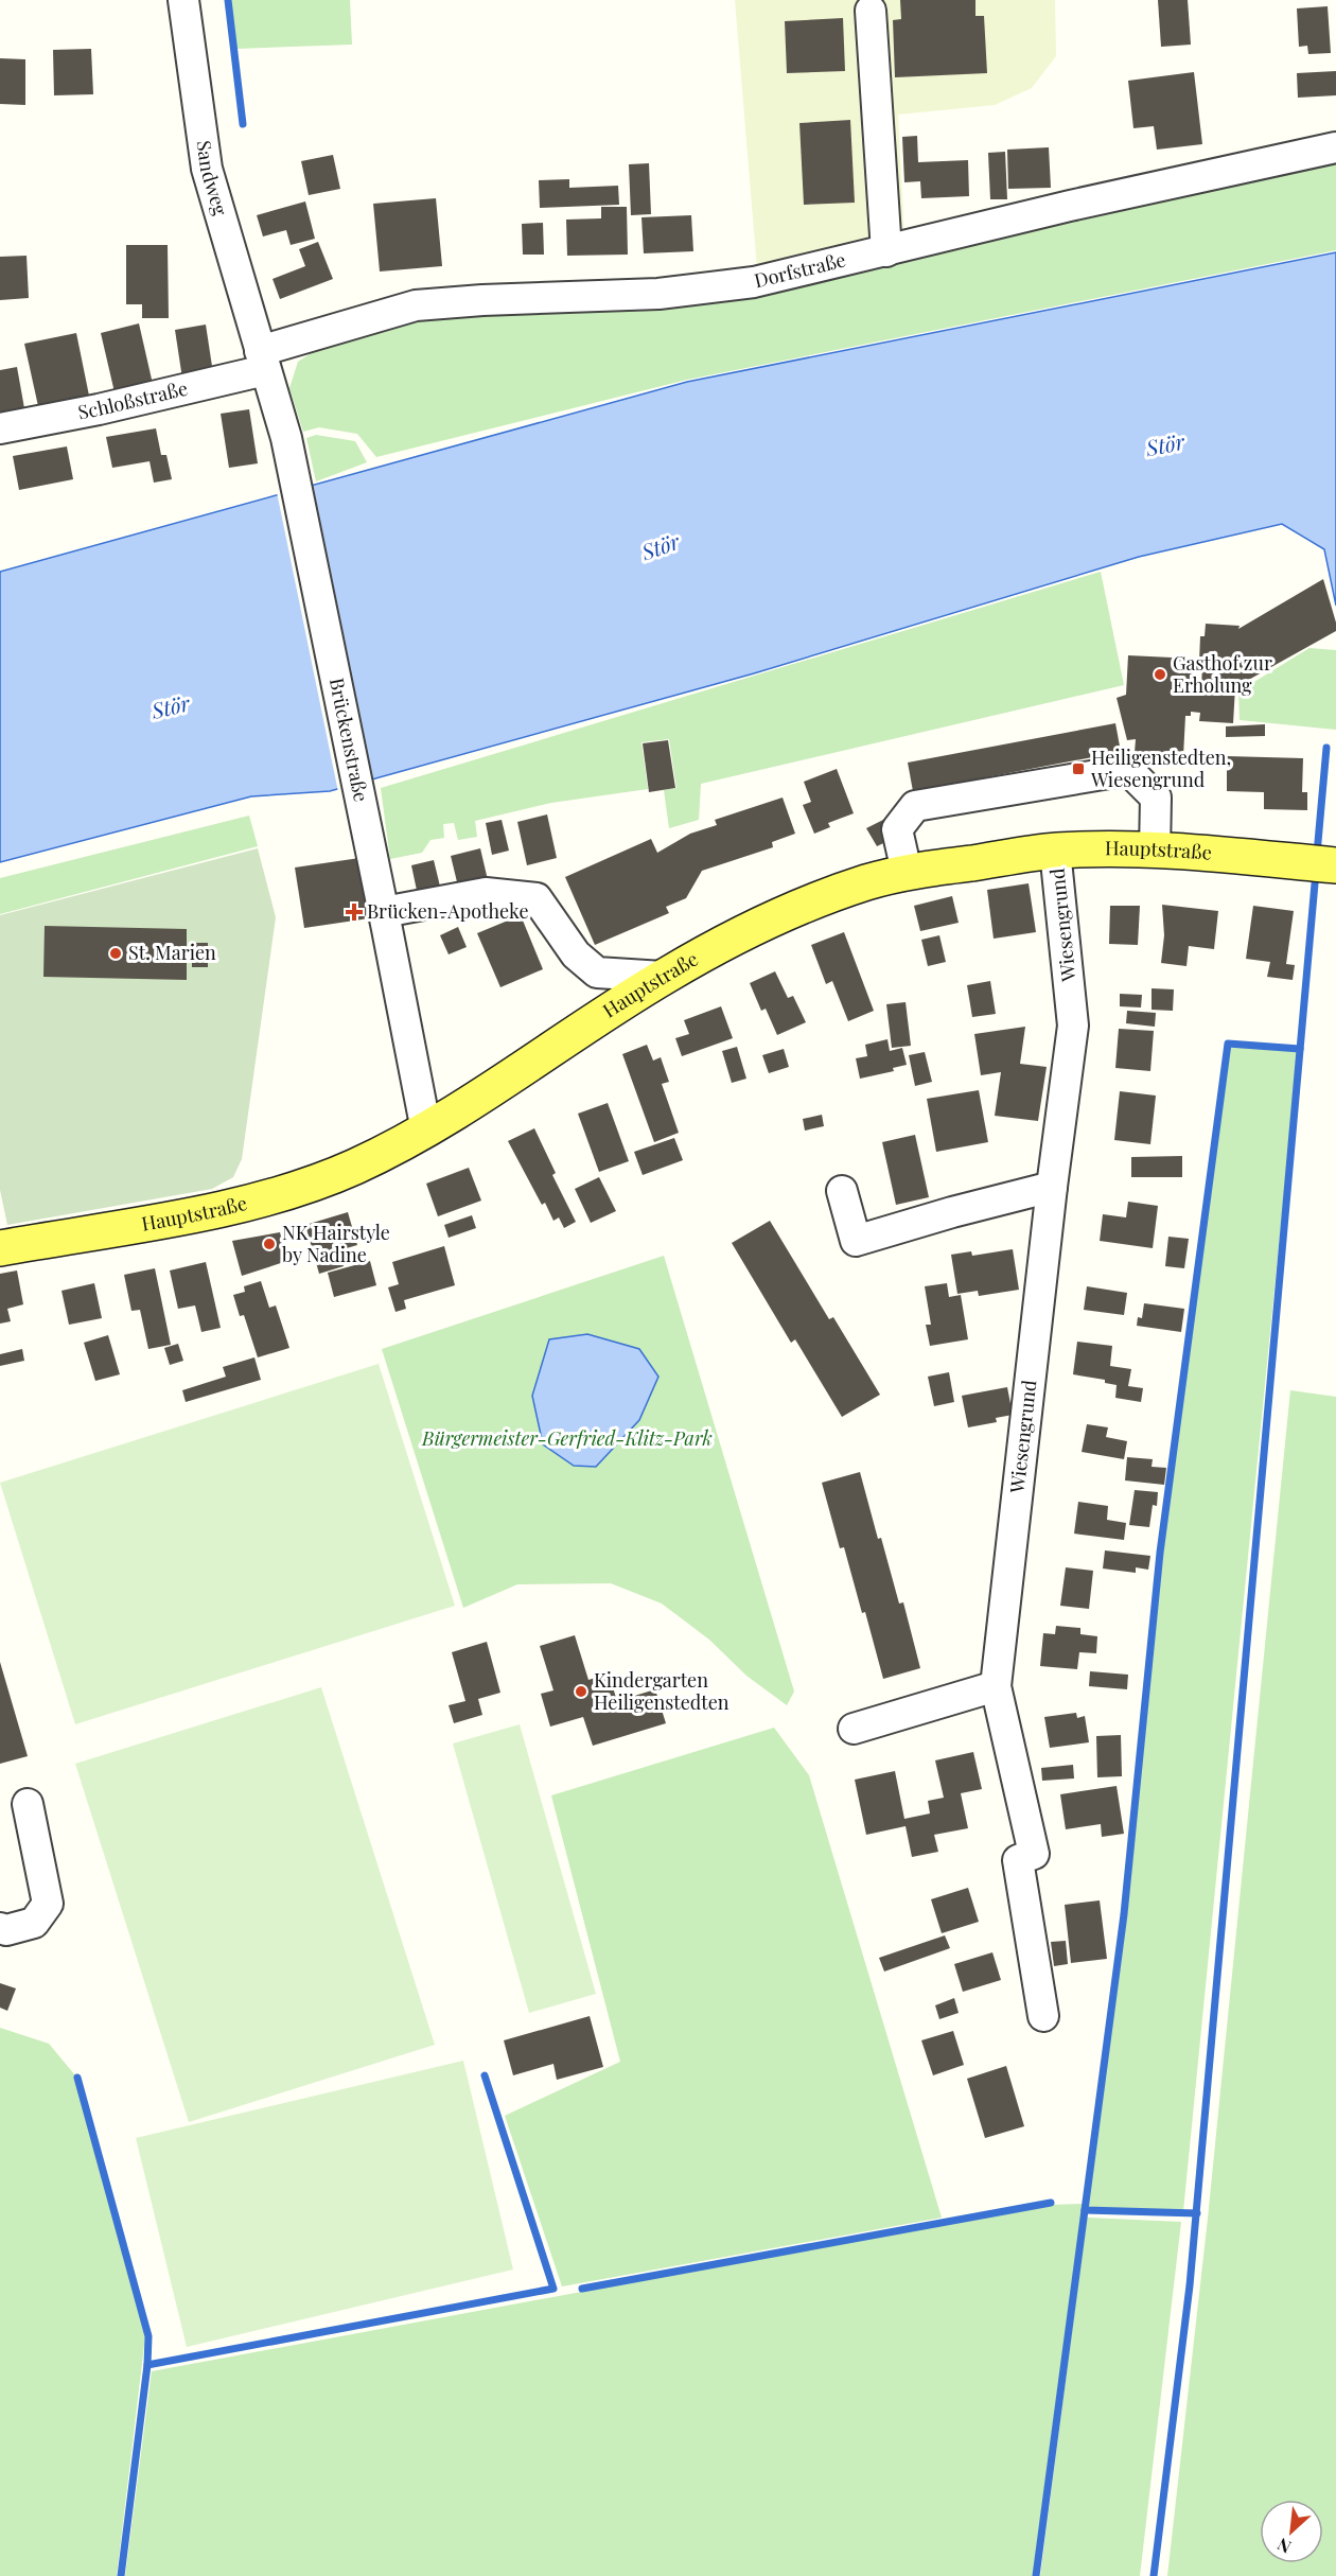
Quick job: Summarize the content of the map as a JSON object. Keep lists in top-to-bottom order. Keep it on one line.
{"streets":{"main road":["Hauptstraße"],"street":["Sandweg","Dorfstraße","Schloßstraße","Brückenstraße","Wiesengrund"]},"crossings":[["Sandweg","Dorfstraße"],["Sandweg","Schloßstraße"],["Sandweg","Brückenstraße"],["Dorfstraße","Schloßstraße"],["Dorfstraße","Brückenstraße"],["Schloßstraße","Brückenstraße"],["Brückenstraße","Hauptstraße"],["Hauptstraße","Wiesengrund"]],"water":["Stör"],"parks":["Bürgermeister-Gerfried-Klitz-Park"],"places":{"other":["Gasthof zur Erholung","St. Marien","NK Hairstyle by Nadine","Kindergarten Heiligenstedten"],"transit":["Heiligenstedten, Wiesengrund"],"health":["Brücken-Apotheke"]},"north":"bottom left"}
